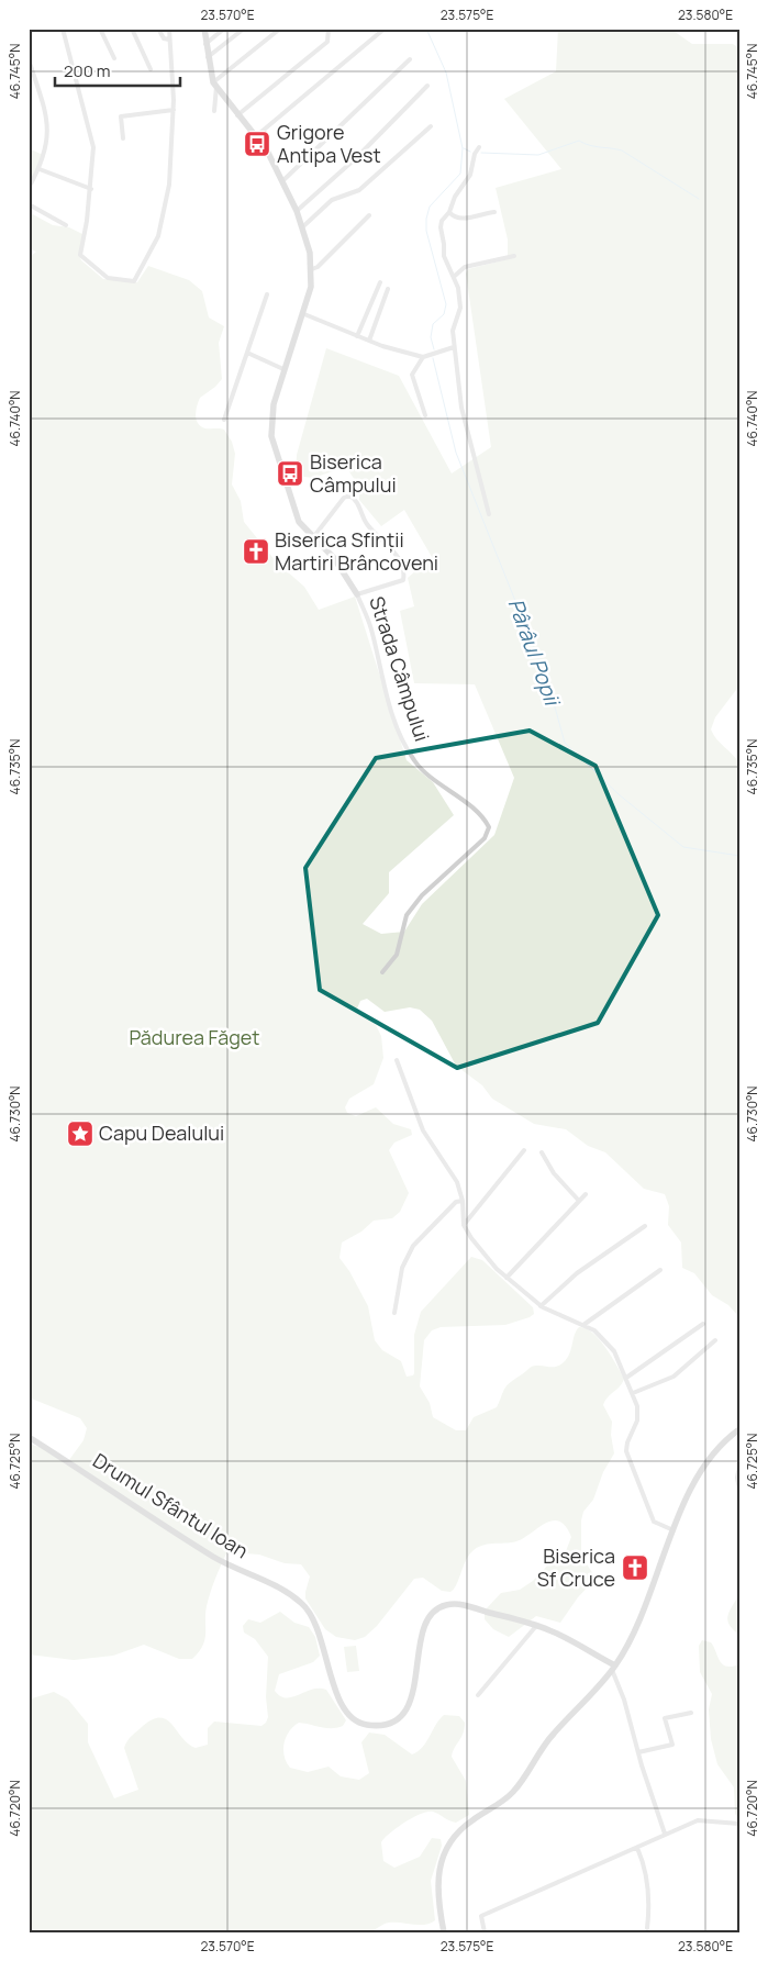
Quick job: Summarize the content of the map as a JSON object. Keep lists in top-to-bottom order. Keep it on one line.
{"streets":{"main road":["Strada Câmpului","Drumul Sfântul Ioan"]},"water":["Pârâul Popii"],"parks":["Pădurea Făget"],"places":{"bus stop":["Grigore Antipa Vest","Biserica Câmpului"],"church":["Biserica Sfinții Martiri Brâncoveni","Biserica Sf Cruce"],"place":["Capu Dealului"]},"scale_bar":"200 m","coordinates":["23.570°E","23.575°E","23.580°E","46.745°N","46.740°N","46.735°N","46.730°N","46.725°N","46.720°N"]}
